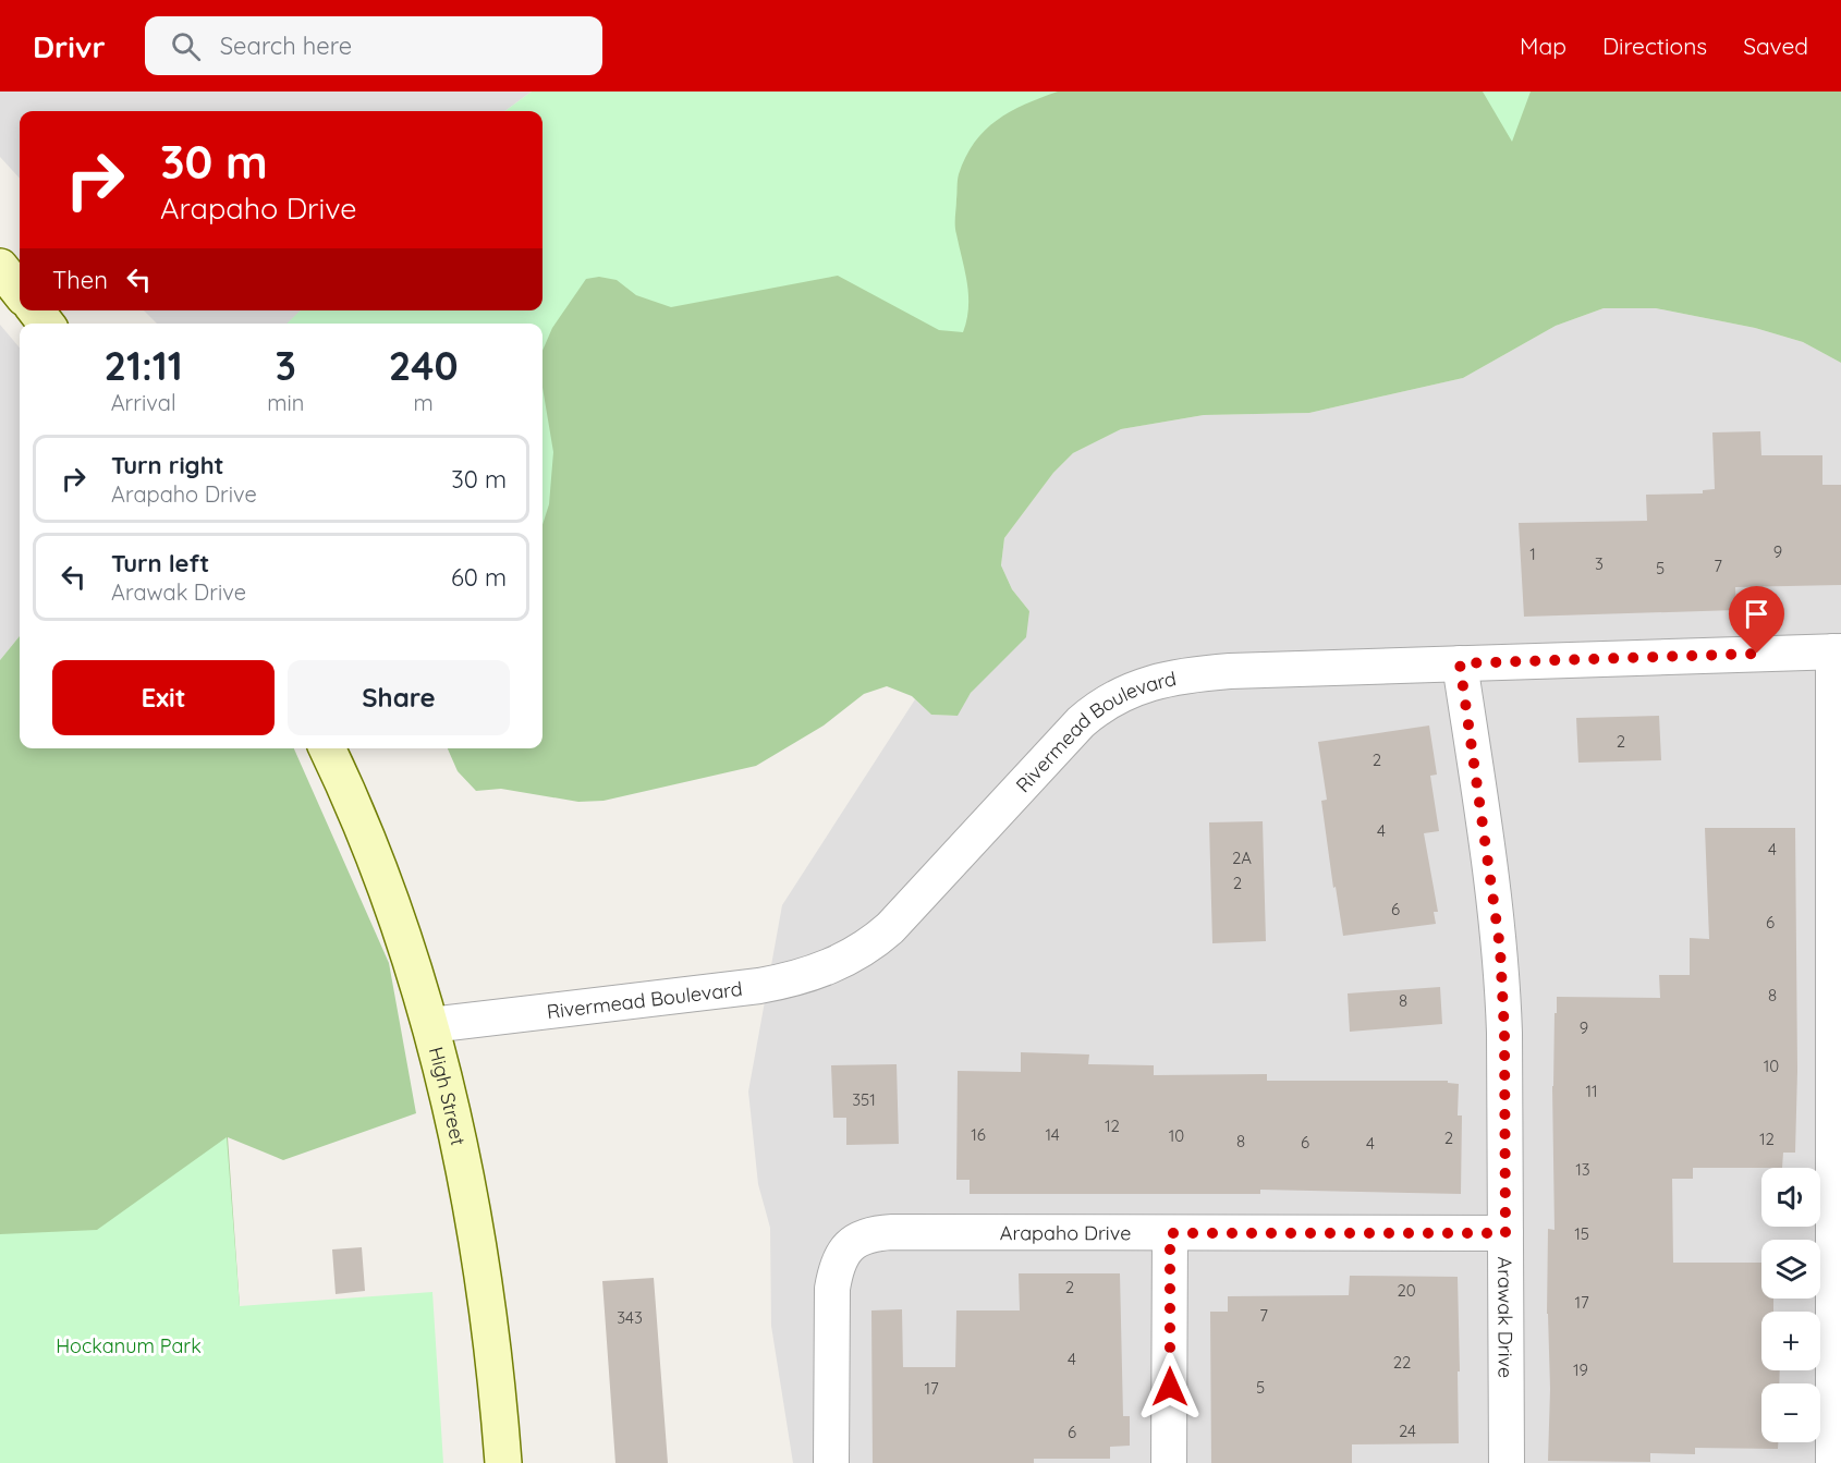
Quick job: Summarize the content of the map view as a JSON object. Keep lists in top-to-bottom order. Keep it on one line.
{"streets":{"main road":["High Street"],"street":["Rivermead Boulevard","Arapaho Drive","Arawak Drive"]},"crossings":[["Rivermead Boulevard","High Street"],["Rivermead Boulevard","Arawak Drive"],["Arapaho Drive","Arawak Drive"]],"parks":["Hockanum Park"],"house_numbers":["9","1","3","7","5","2","2","4","4","2A","2","6","6","8","8","9","10","11","351","12","16","14","10","2","12","8","6","4","13","15","2","20","17","7","343","4","22","19","5","17","24","6"],"page":{"header":"Drivr","search":"Search here","nav":["Map","Directions","Saved"],"turn":["30 m","Arapaho Drive"],"then":"Then","eta":["21:11","Arrival","3","min","240","m"],"list":[{"name":"Turn right","note":"Arapaho Drive","value":"30 m"},{"name":"Turn left","note":"Arawak Drive","value":"60 m"}],"buttons":["Exit","Share"],"map_buttons":["+","−"]}}
